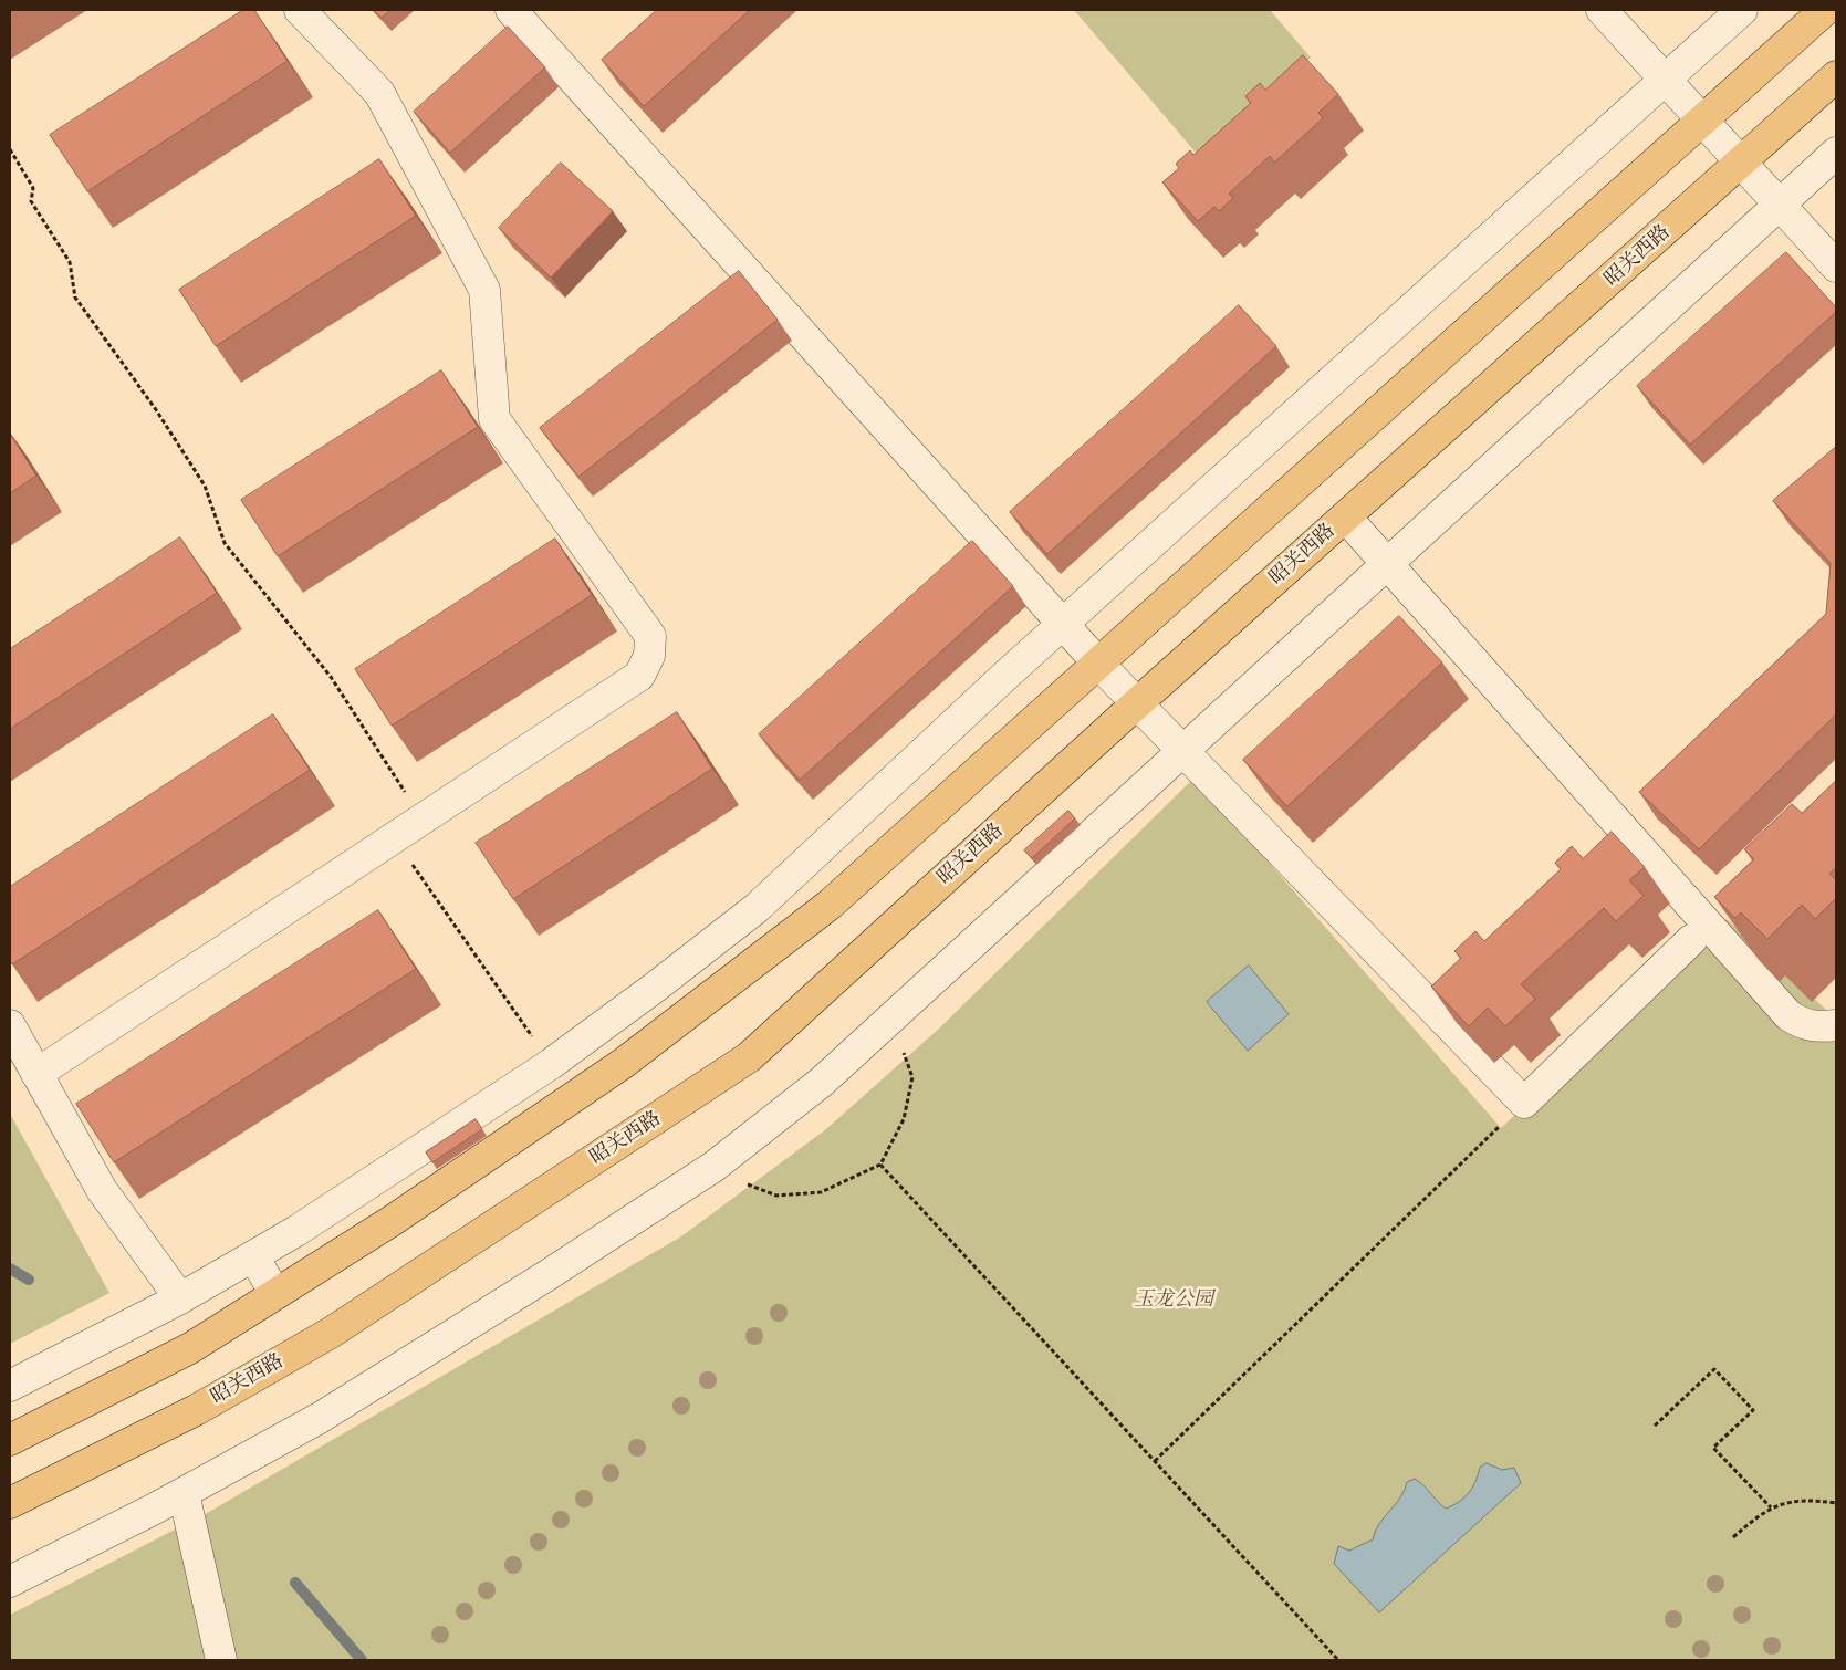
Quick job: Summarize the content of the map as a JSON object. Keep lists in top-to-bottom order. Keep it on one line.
{"streets":{"main road":["昭关西路"]},"parks":["玉龙公园"]}
